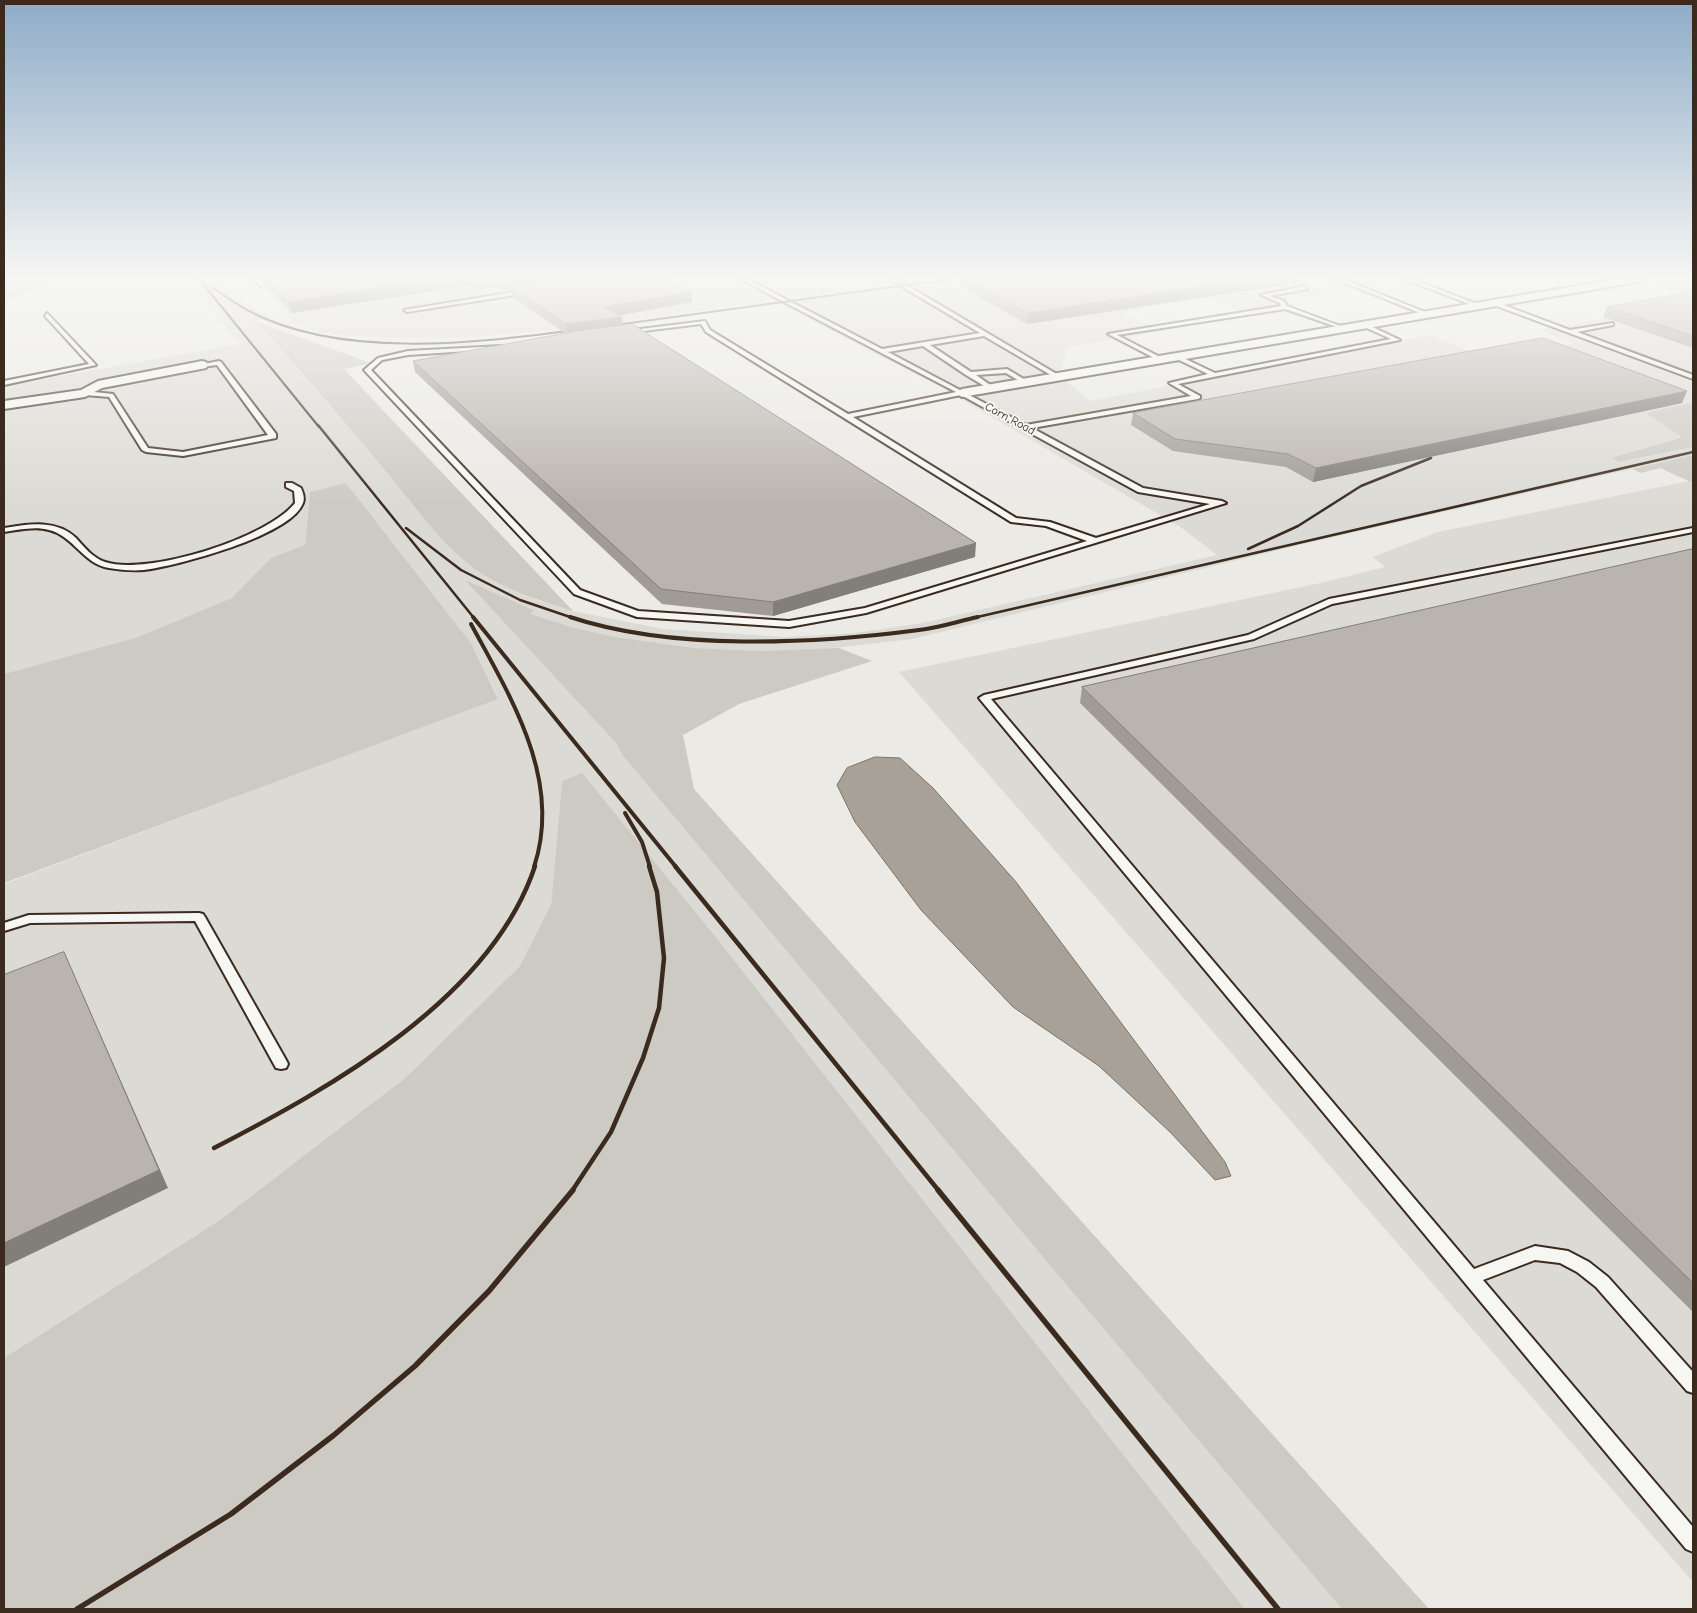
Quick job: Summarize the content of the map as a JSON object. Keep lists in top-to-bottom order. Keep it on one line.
{"streets":{"street":["Corn Road"]}}
